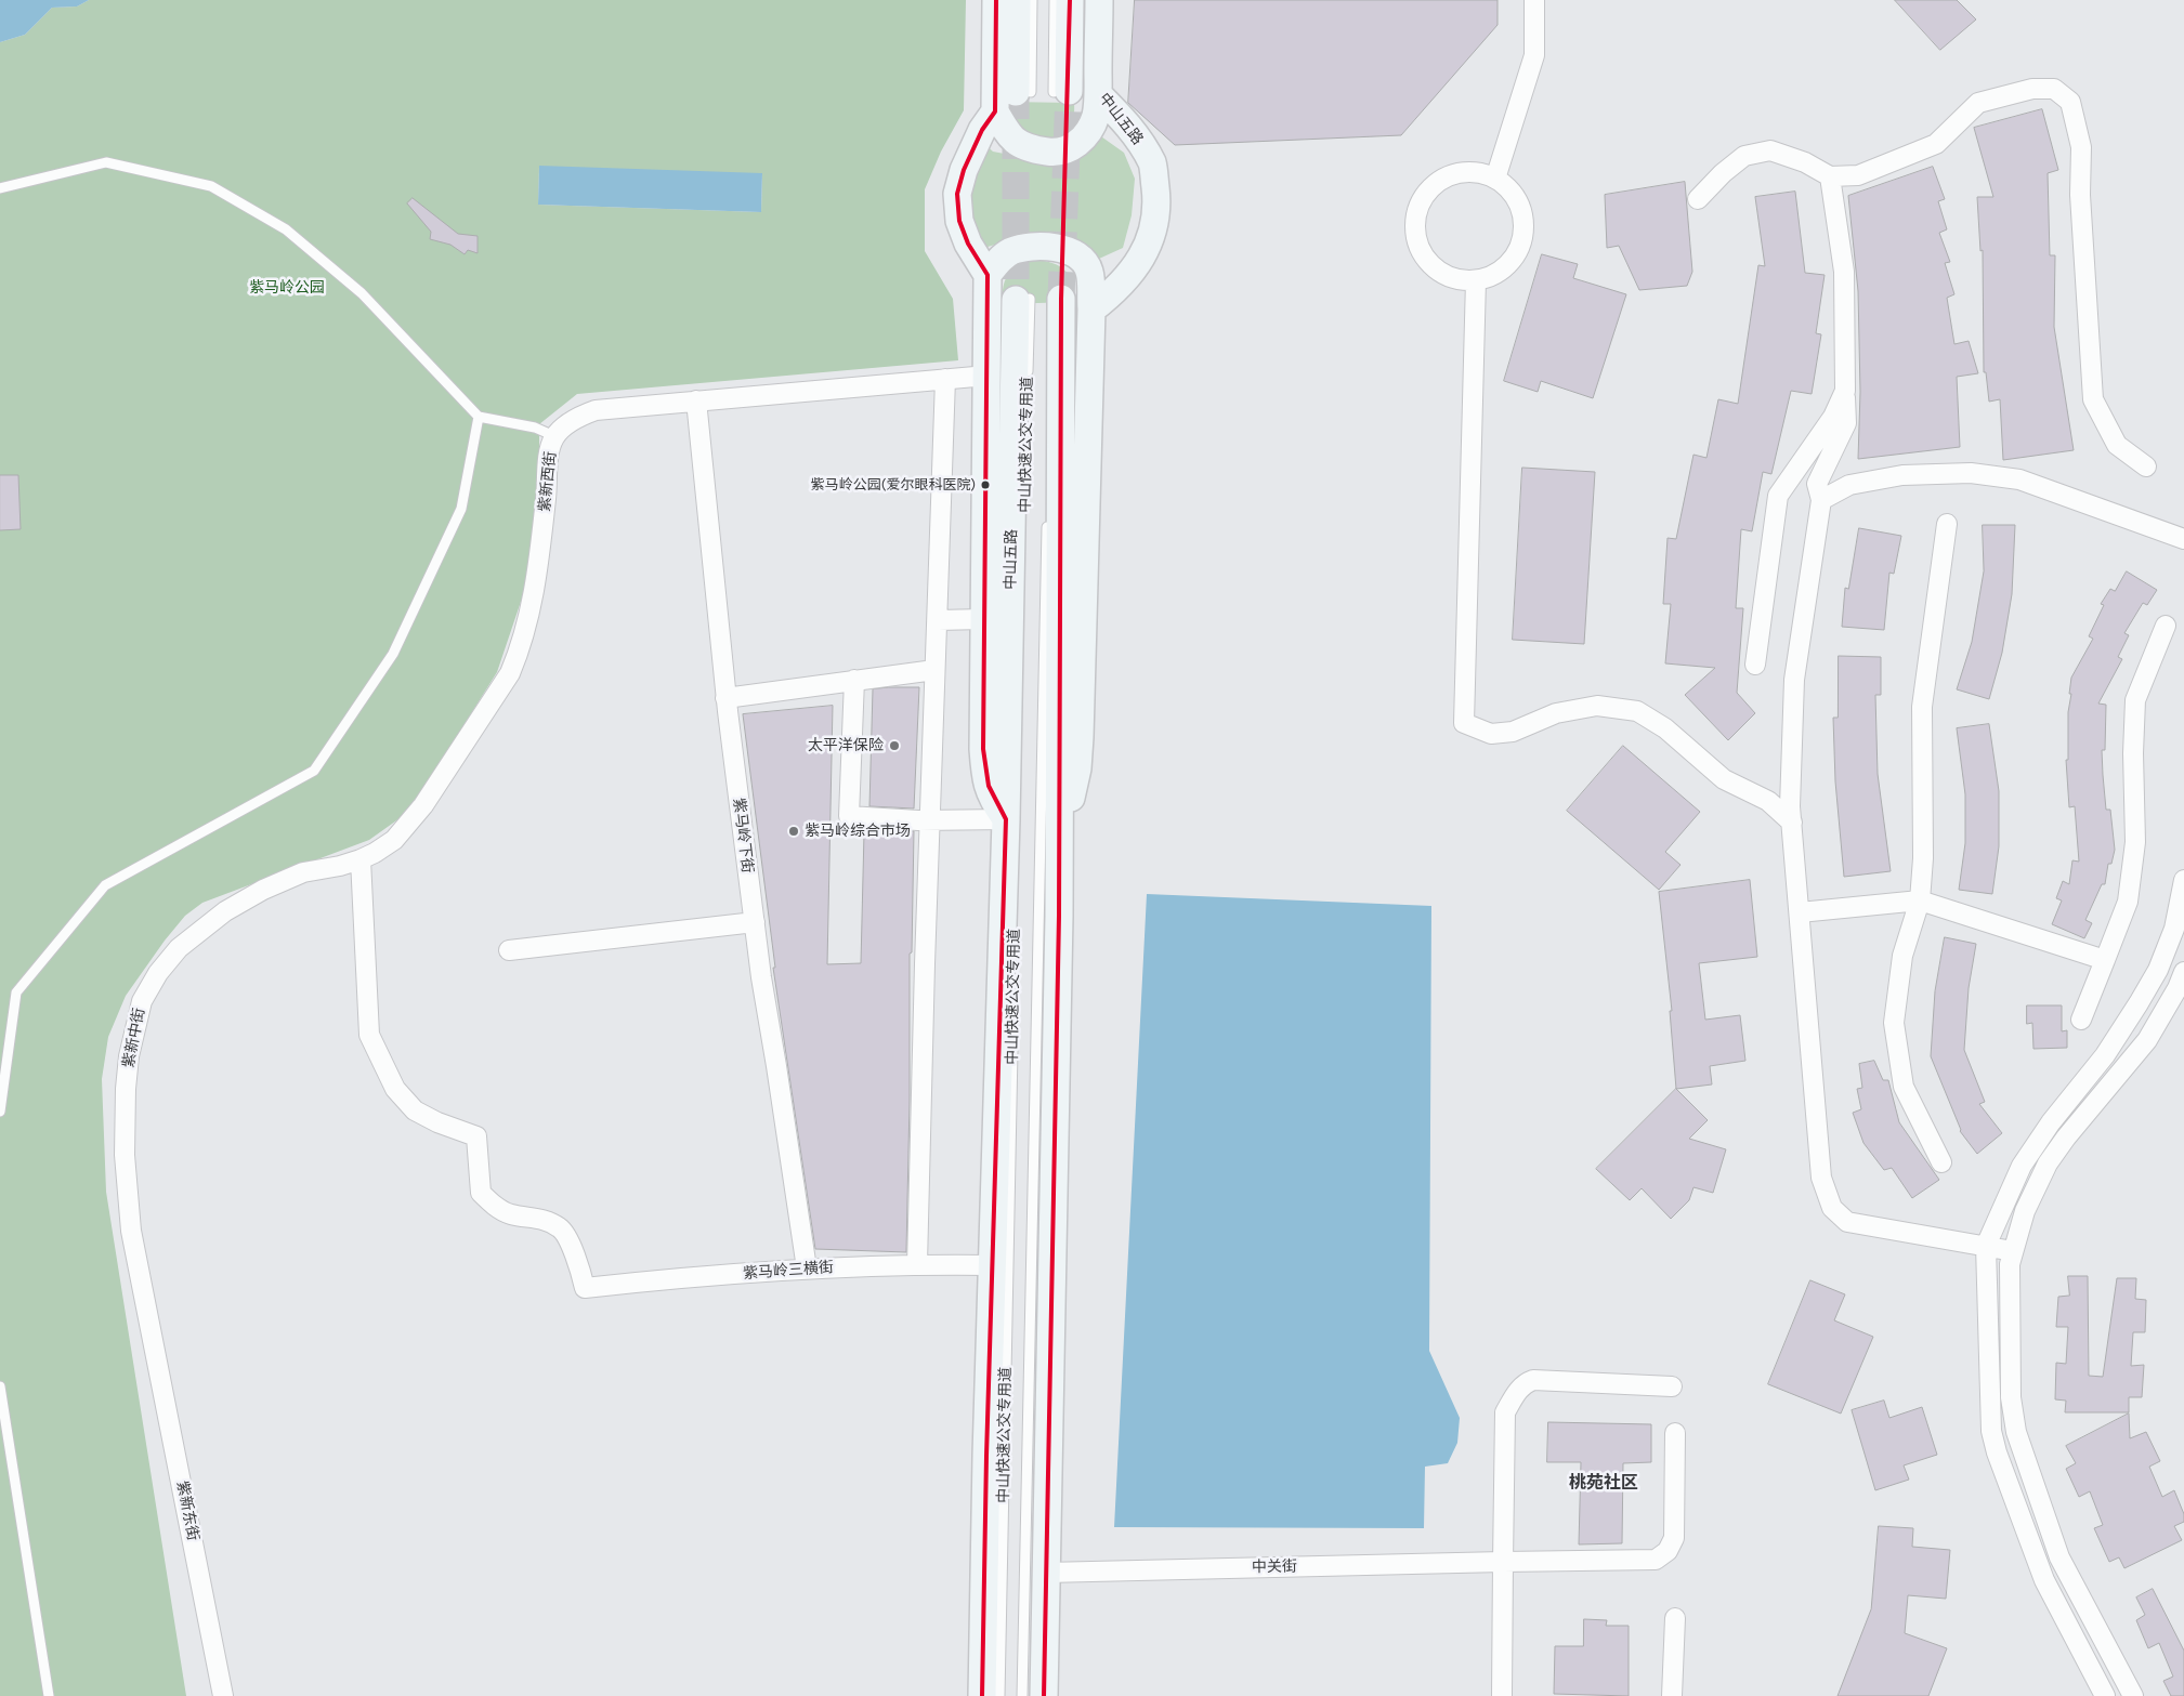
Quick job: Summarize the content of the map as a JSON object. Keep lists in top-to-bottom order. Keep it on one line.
{"streets":{"main road":["中山五路"],"street":["紫新西街","紫马岭下街","紫新中街","紫马岭三横街","紫新东街","中关街"],"lane":["中山快速公交专用道"]},"crossings":[["中山五路","中山快速公交专用道"],["中山五路","紫新西街"],["中山五路","紫马岭三横街"],["紫新西街","紫马岭下街"],["紫新西街","紫新中街"],["紫新西街","紫马岭三横街"],["紫马岭下街","紫马岭三横街"],["紫新中街","紫马岭三横街"],["紫新中街","紫新东街"]],"districts":["桃苑社区"],"parks":["紫马岭公园"],"places":["紫马岭公园(爱尔眼科医院)","太平洋保险","紫马岭综合市场"]}
